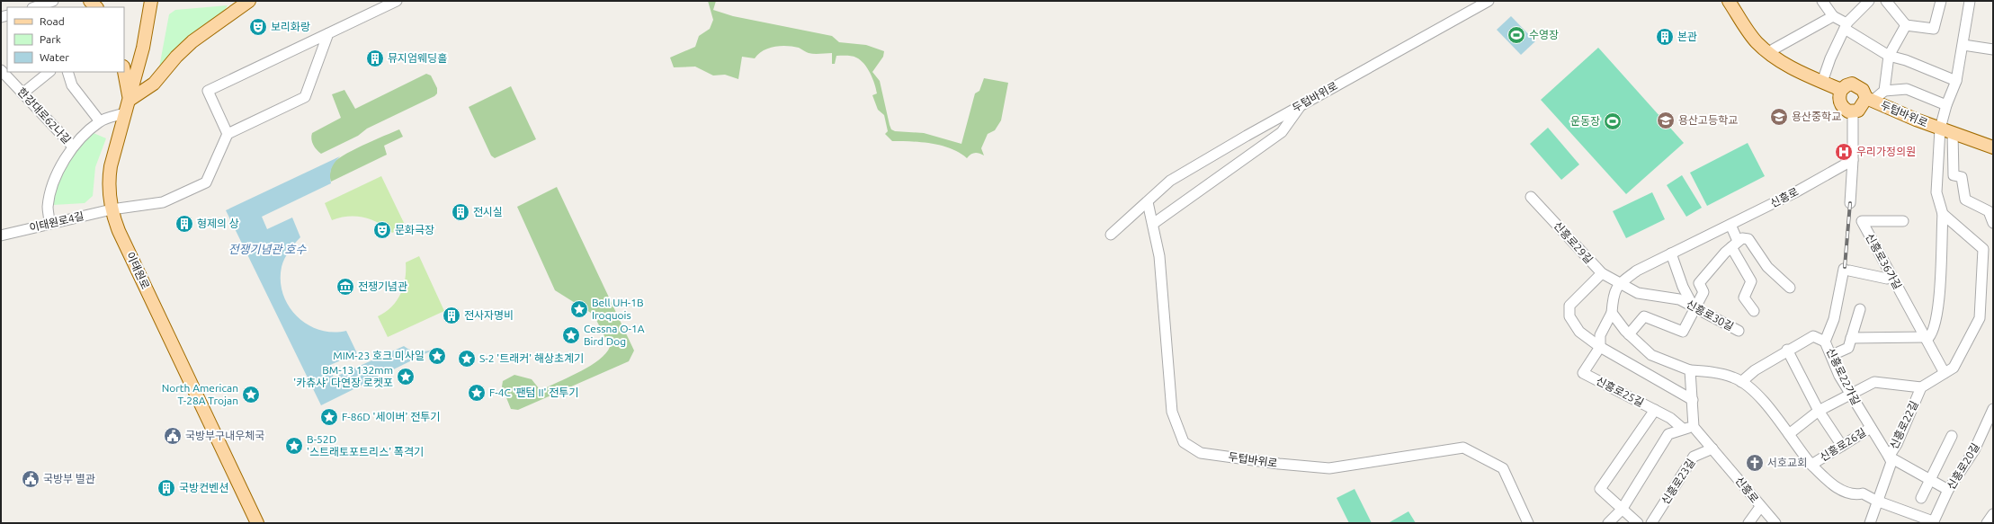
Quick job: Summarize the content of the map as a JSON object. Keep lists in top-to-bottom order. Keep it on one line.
{"streets":{"main road":["두텁바위로","이태원로"],"street":["한강대로62나길","신흥로","이태원로4길","신흥로29길","신흥로36가길","신흥로30길","신흥로22가길","신흥로25길","신흥로22길","신흥로26길","신흥로20길","신흥로23길"]},"crossings":[["신흥로","신흥로29길"],["신흥로","신흥로30길"],["신흥로","신흥로23길"],["이태원로4길","이태원로"],["신흥로29길","신흥로30길"],["신흥로36가길","신흥로22가길"],["신흥로36가길","신흥로22길"],["신흥로22가길","신흥로22길"],["신흥로22가길","신흥로26길"]],"water":["전쟁기념관 호수"],"places":{"theatre":["보리화랑","문화극장"],"sports":["수영장","운동장"],"building":["본관","뮤지엄웨딩홀","전시실","형제의 상","전사자명비","국방컨벤션"],"school or university":["용산중학교","용산고등학교"],"hospital":["우리가정의원"],"museum":["전쟁기념관"],"place":["Bell UH-1B Iroquois","Cessna O-1A Bird Dog","MIM-23 호크 미사일","S-2 '트래커' 해상초계기","BM-13 132mm '카츄샤' 다연장 로켓포","F-4C '팬텀 II' 전투기","North American T-28A Trojan","F-86D '세이버' 전투기","B-52D '스트래토포트리스' 폭격기"],"public building":["국방부구내우체국","국방부 별관"],"church":["서호교회"]},"legend":["Road","Park","Water"]}
